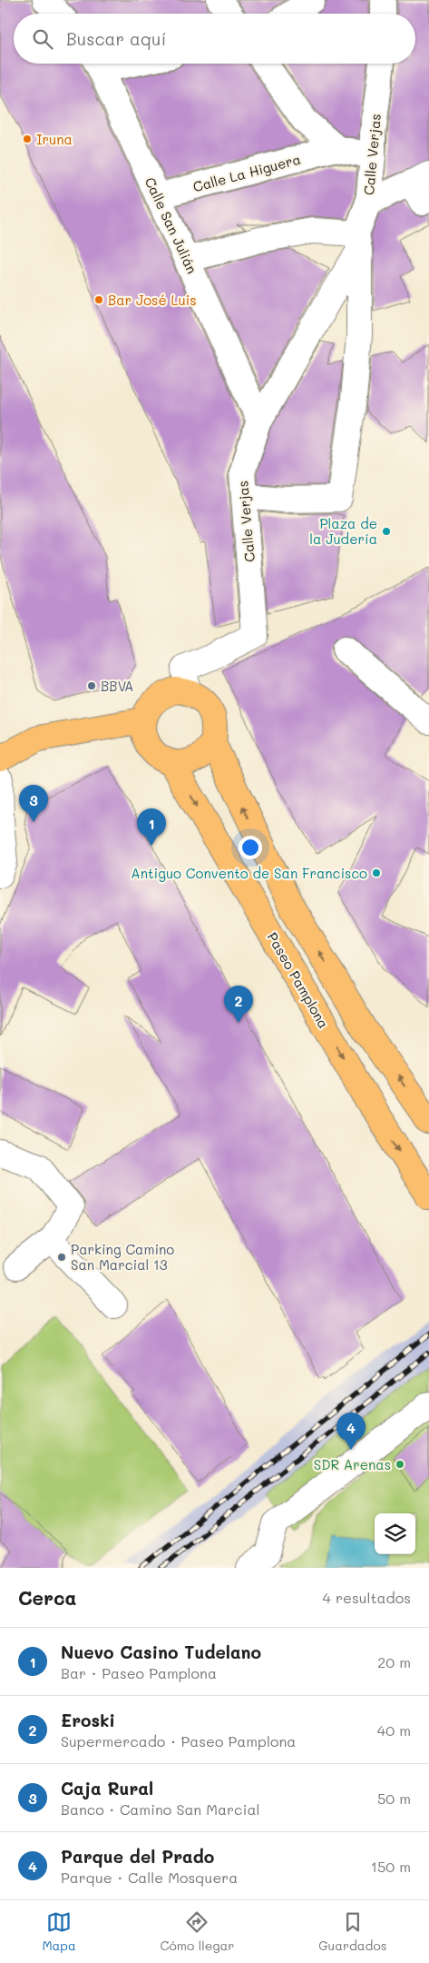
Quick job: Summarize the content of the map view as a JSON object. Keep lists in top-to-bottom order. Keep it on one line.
{"streets":{"main road":["Paseo Pamplona"],"street":["Calle Verjas","Calle La Higuera","Calle San Julián"]},"crossings":[["Calle Verjas","Calle San Julián"],["Calle Verjas","Paseo Pamplona"],["Calle La Higuera","Calle San Julián"]],"places":["Iruna","Bar José Luis","Plaza de la Judería","BBVA","Antiguo Convento de San Francisco","Parking Camino San Marcial 13","SDR Arenas"],"page":{"search":"Buscar aquí","pins":["3","1","2","4"],"heading":["Cerca","4 resultados"],"list":[{"mark":"1","name":"Nuevo Casino Tudelano","note":"Bar · Paseo Pamplona","value":"20 m"},{"mark":"2","name":"Eroski","note":"Supermercado · Paseo Pamplona","value":"40 m"},{"mark":"3","name":"Caja Rural","note":"Banco · Camino San Marcial","value":"50 m"},{"mark":"4","name":"Parque del Prado","note":"Parque · Calle Mosquera","value":"150 m"}],"nav":["Mapa","Cómo llegar","Guardados"]}}
